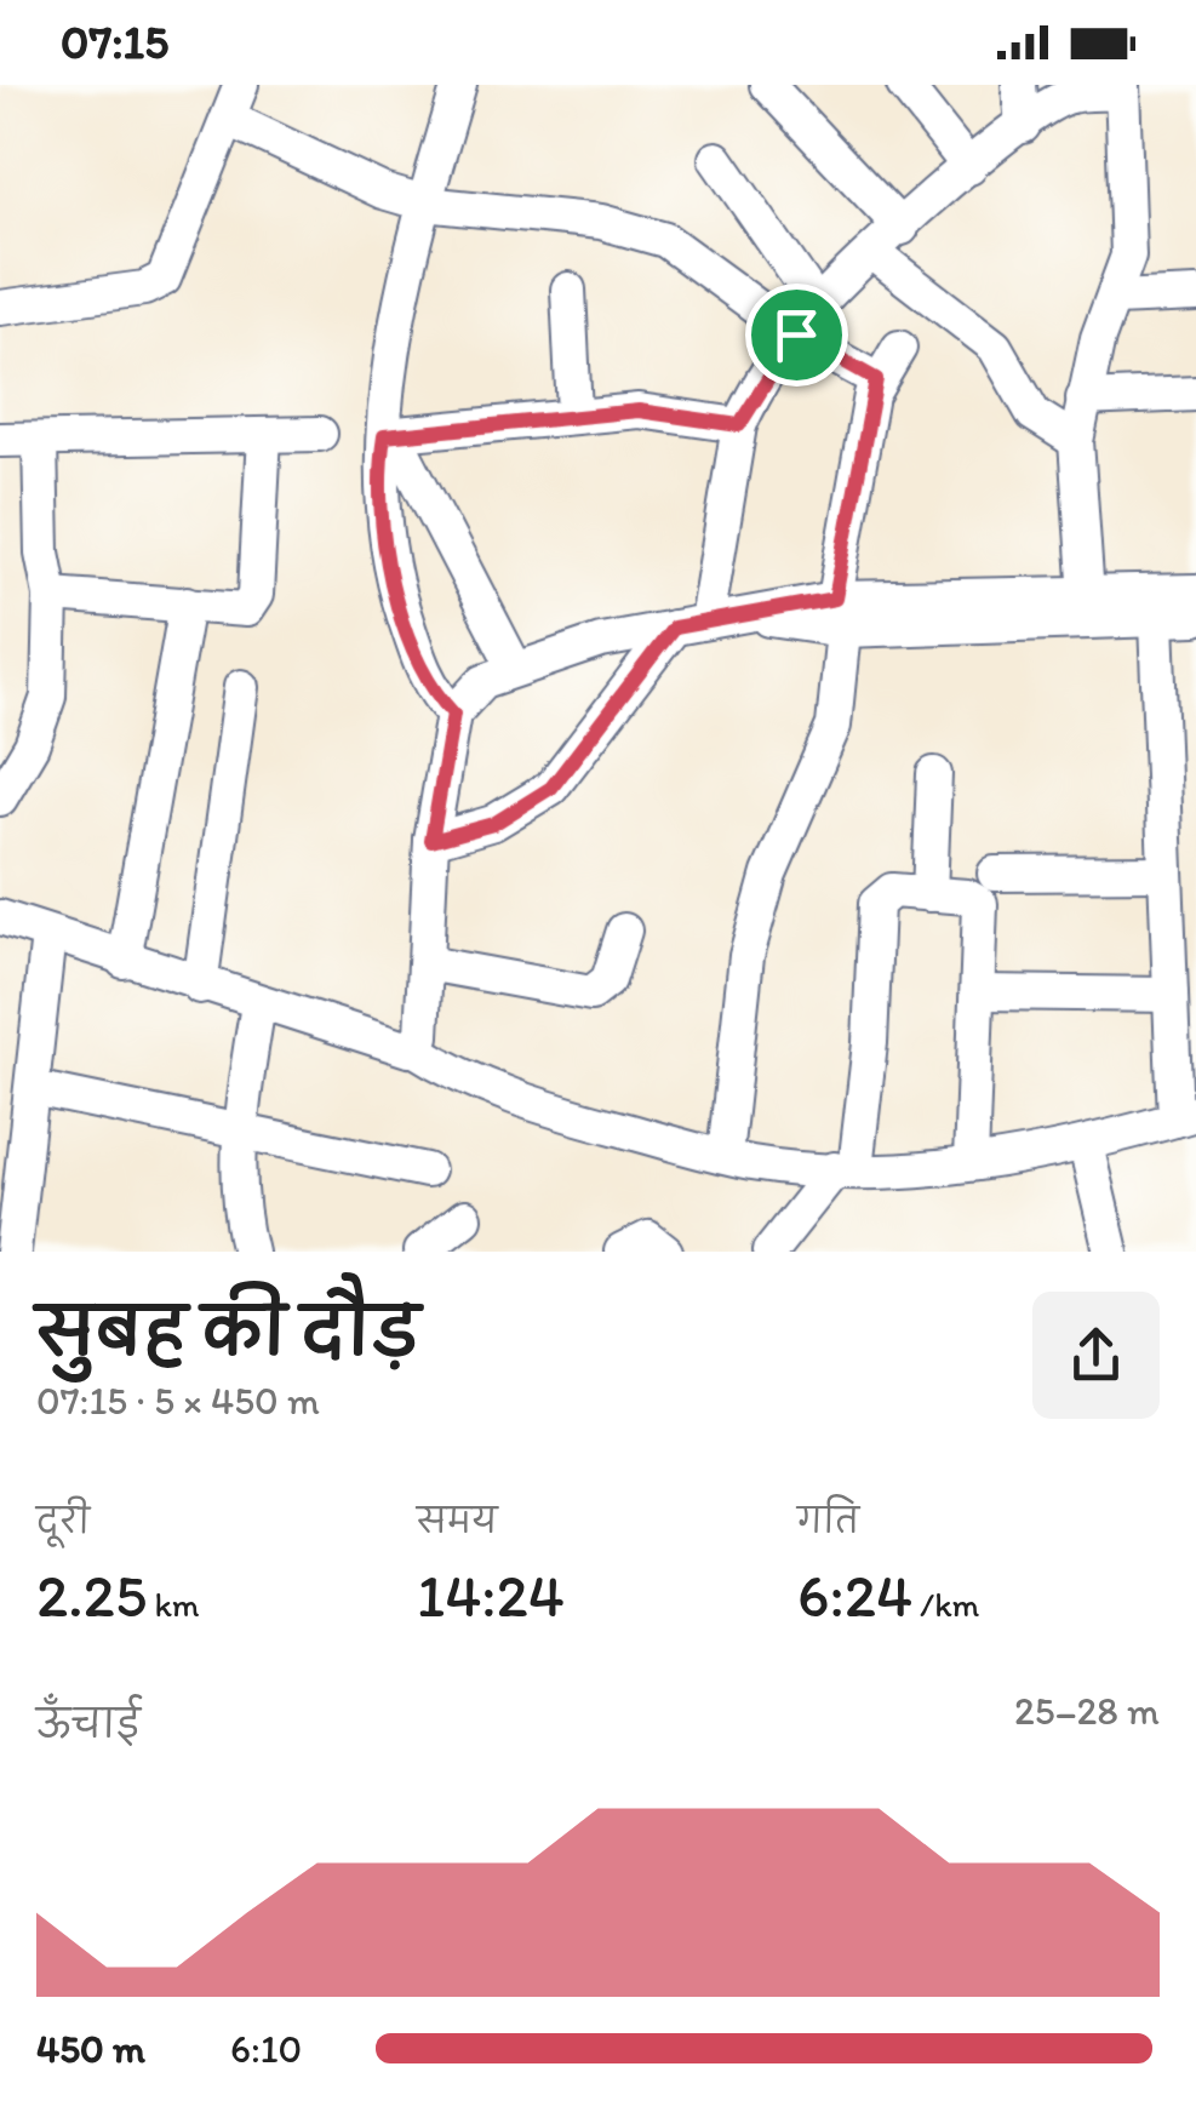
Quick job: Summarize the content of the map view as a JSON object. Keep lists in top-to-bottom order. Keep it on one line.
{"page":{"status":"07:15","heading":["सुबह की दौड़","07:15 · 5 × 450 m"],"stats":[["दूरी","2.25 km"],["समय","14:24"],["गति","6:24 /km"]],"chart":["ऊँचाई","25–28 m"],"list":[{"name":"450 m","note":"6:10"}]}}
